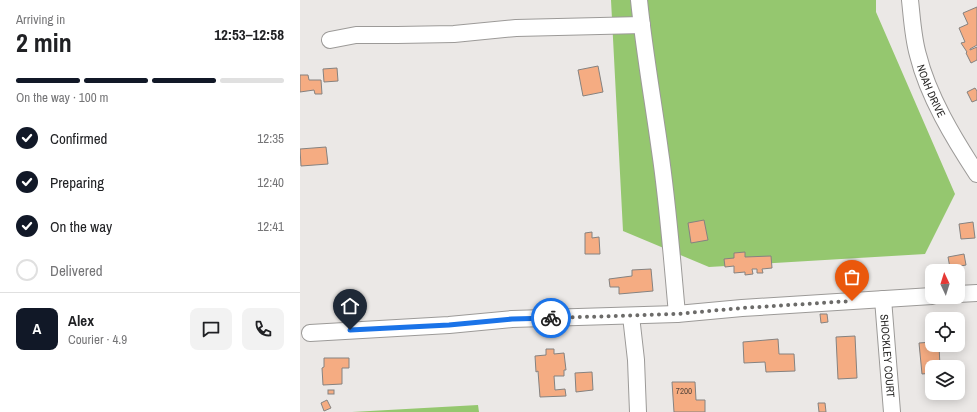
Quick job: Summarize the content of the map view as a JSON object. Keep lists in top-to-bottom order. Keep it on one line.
{"streets":{"street":["NOAH DRIVE","SHOCKLEY COURT"]},"house_numbers":["7200"],"north":"top","page":{"heading":["2 min","Arriving in","12:53–12:58"],"panel":["Alex","Courier · 4.9"],"bar":"On the way · 100 m","list":[["Confirmed","12:35"],["Preparing","12:40"],["On the way","12:41"],"Delivered"],"round":"A"}}
